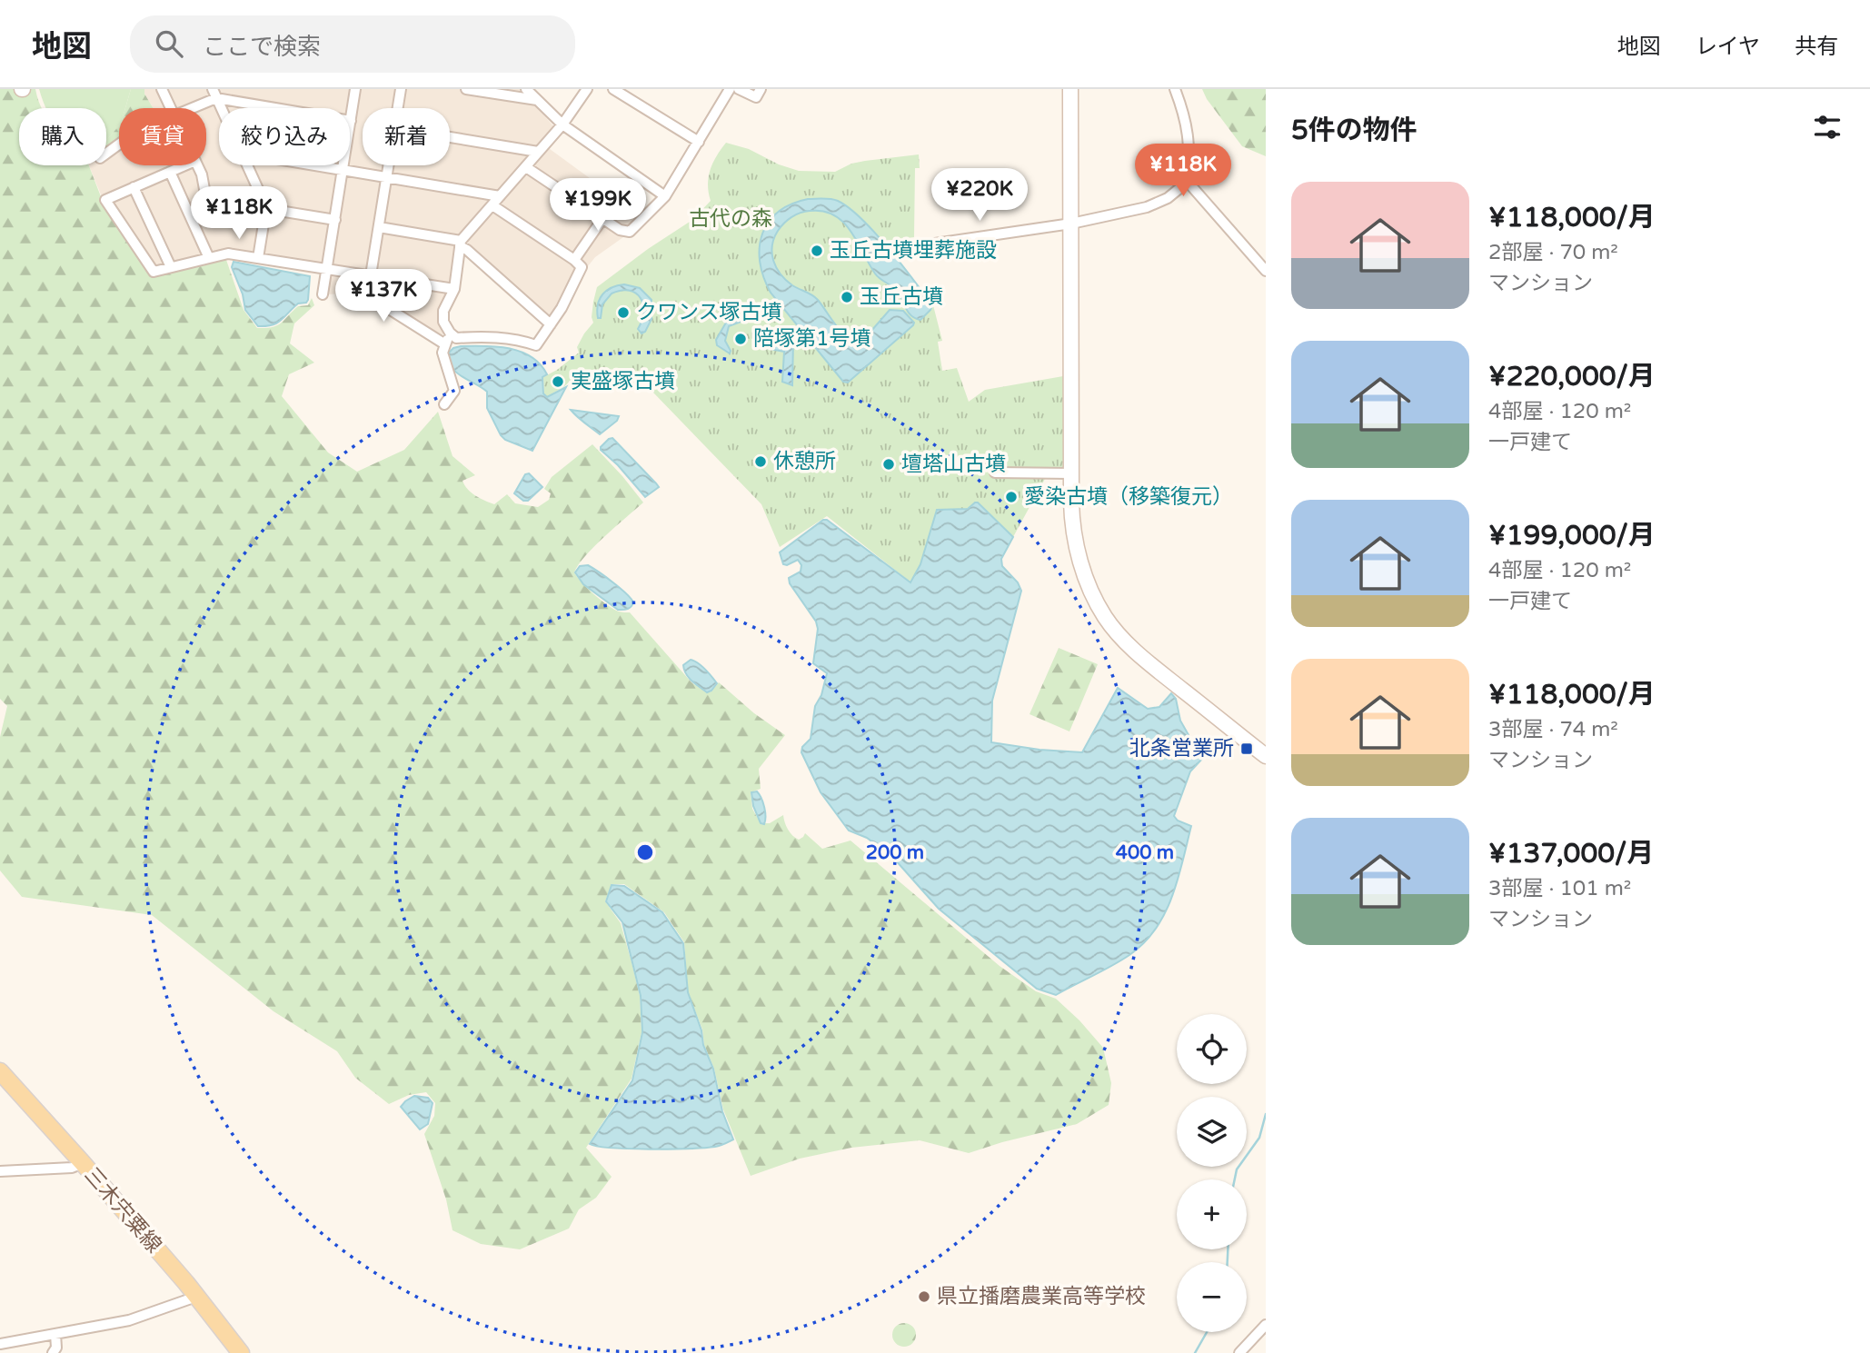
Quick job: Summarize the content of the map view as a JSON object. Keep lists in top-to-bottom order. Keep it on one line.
{"streets":{"main road":["三木宍粟線"]},"parks":["古代の森"],"places":{"other":["玉丘古墳埋葬施設","玉丘古墳","クワンス塚古墳","陪塚第1号墳","実盛塚古墳","休憩所","壇塔山古墳","愛染古墳（移築復元）","県立播磨農業高等学校"],"transit":["北条営業所"]},"page":{"header":"地図","search":"ここで検索","nav":["地図","レイヤ","共有"],"heading":"5件の物件","chip":["購入","賃貸","絞り込み","新着"],"price":["¥118K","¥220K","¥199K","¥118K","¥137K"],"list":[{"name":"¥118,000/月","note":"2部屋 · 70 m² · マンション"},{"name":"¥220,000/月","note":"4部屋 · 120 m² · 一戸建て"},{"name":"¥199,000/月","note":"4部屋 · 120 m² · 一戸建て"},{"name":"¥118,000/月","note":"3部屋 · 74 m² · マンション"},{"name":"¥137,000/月","note":"3部屋 · 101 m² · マンション"}],"map_buttons":["+","−"]},"rings":["200 m","400 m"]}
